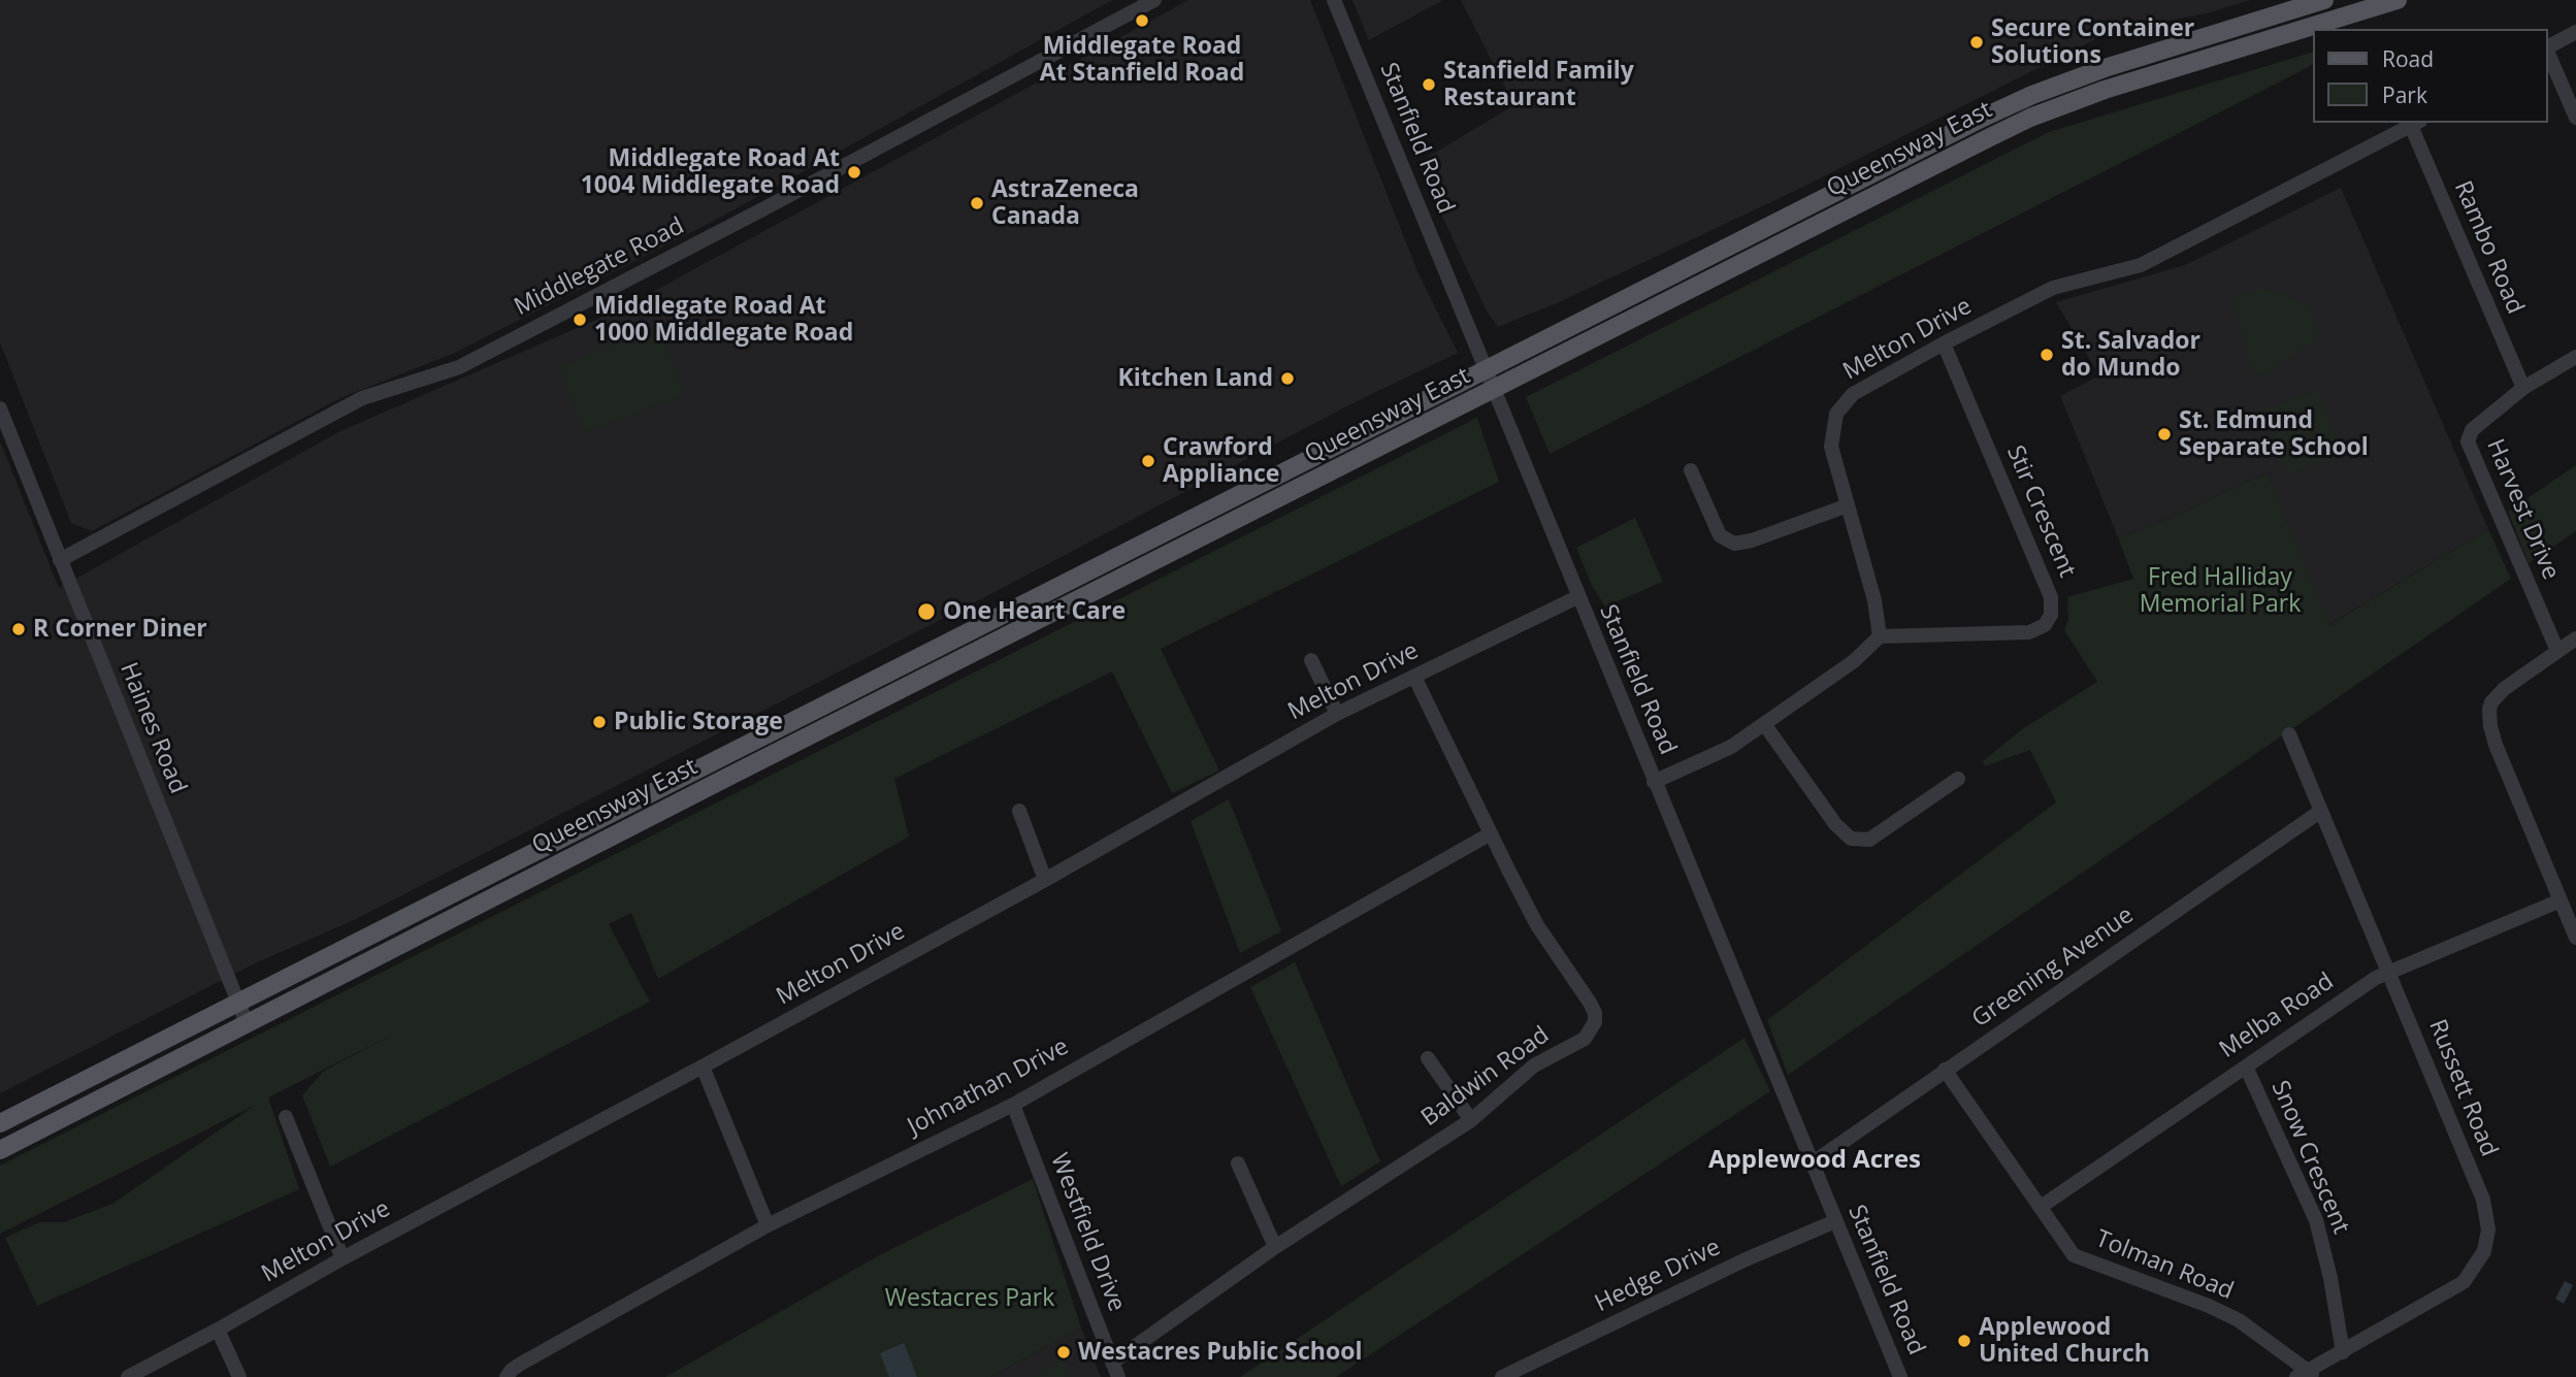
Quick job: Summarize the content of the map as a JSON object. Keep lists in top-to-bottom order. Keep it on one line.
{"streets":{"main road":["Queensway East"],"street":["Stanfield Road","Rambo Road","Middlegate Road","Melton Drive","Harvest Drive","Stir Crescent","Haines Road","Greening Avenue","Melba Road","Baldwin Road","Johnathan Drive","Russett Road","Snow Crescent","Westfield Drive","Tolman Road","Hedge Drive"]},"crossings":[["Stanfield Road","Queensway East"],["Stanfield Road","Melton Drive"],["Stanfield Road","Greening Avenue"],["Stanfield Road","Hedge Drive"],["Queensway East","Haines Road"],["Rambo Road","Melton Drive"],["Rambo Road","Harvest Drive"],["Middlegate Road","Haines Road"],["Melton Drive","Stir Crescent"],["Melton Drive","Baldwin Road"],["Greening Avenue","Russett Road"],["Greening Avenue","Tolman Road"],["Melba Road","Russett Road"],["Melba Road","Snow Crescent"],["Melba Road","Tolman Road"],["Baldwin Road","Johnathan Drive"],["Baldwin Road","Westfield Drive"],["Johnathan Drive","Westfield Drive"],["Russett Road","Snow Crescent"],["Russett Road","Tolman Road"]],"districts":["Applewood Acres"],"parks":["Fred Halliday Memorial Park","Westacres Park"],"places":["Middlegate Road At Stanfield Road","Secure Container Solutions","Stanfield Family Restaurant","Middlegate Road At 1004 Middlegate Road","AstraZeneca Canada","Middlegate Road At 1000 Middlegate Road","St. Salvador do Mundo","Kitchen Land","St. Edmund Separate School","Crawford Appliance","One Heart Care","R Corner Diner","Public Storage","Applewood United Church","Westacres Public School"],"legend":["Road","Park"]}
